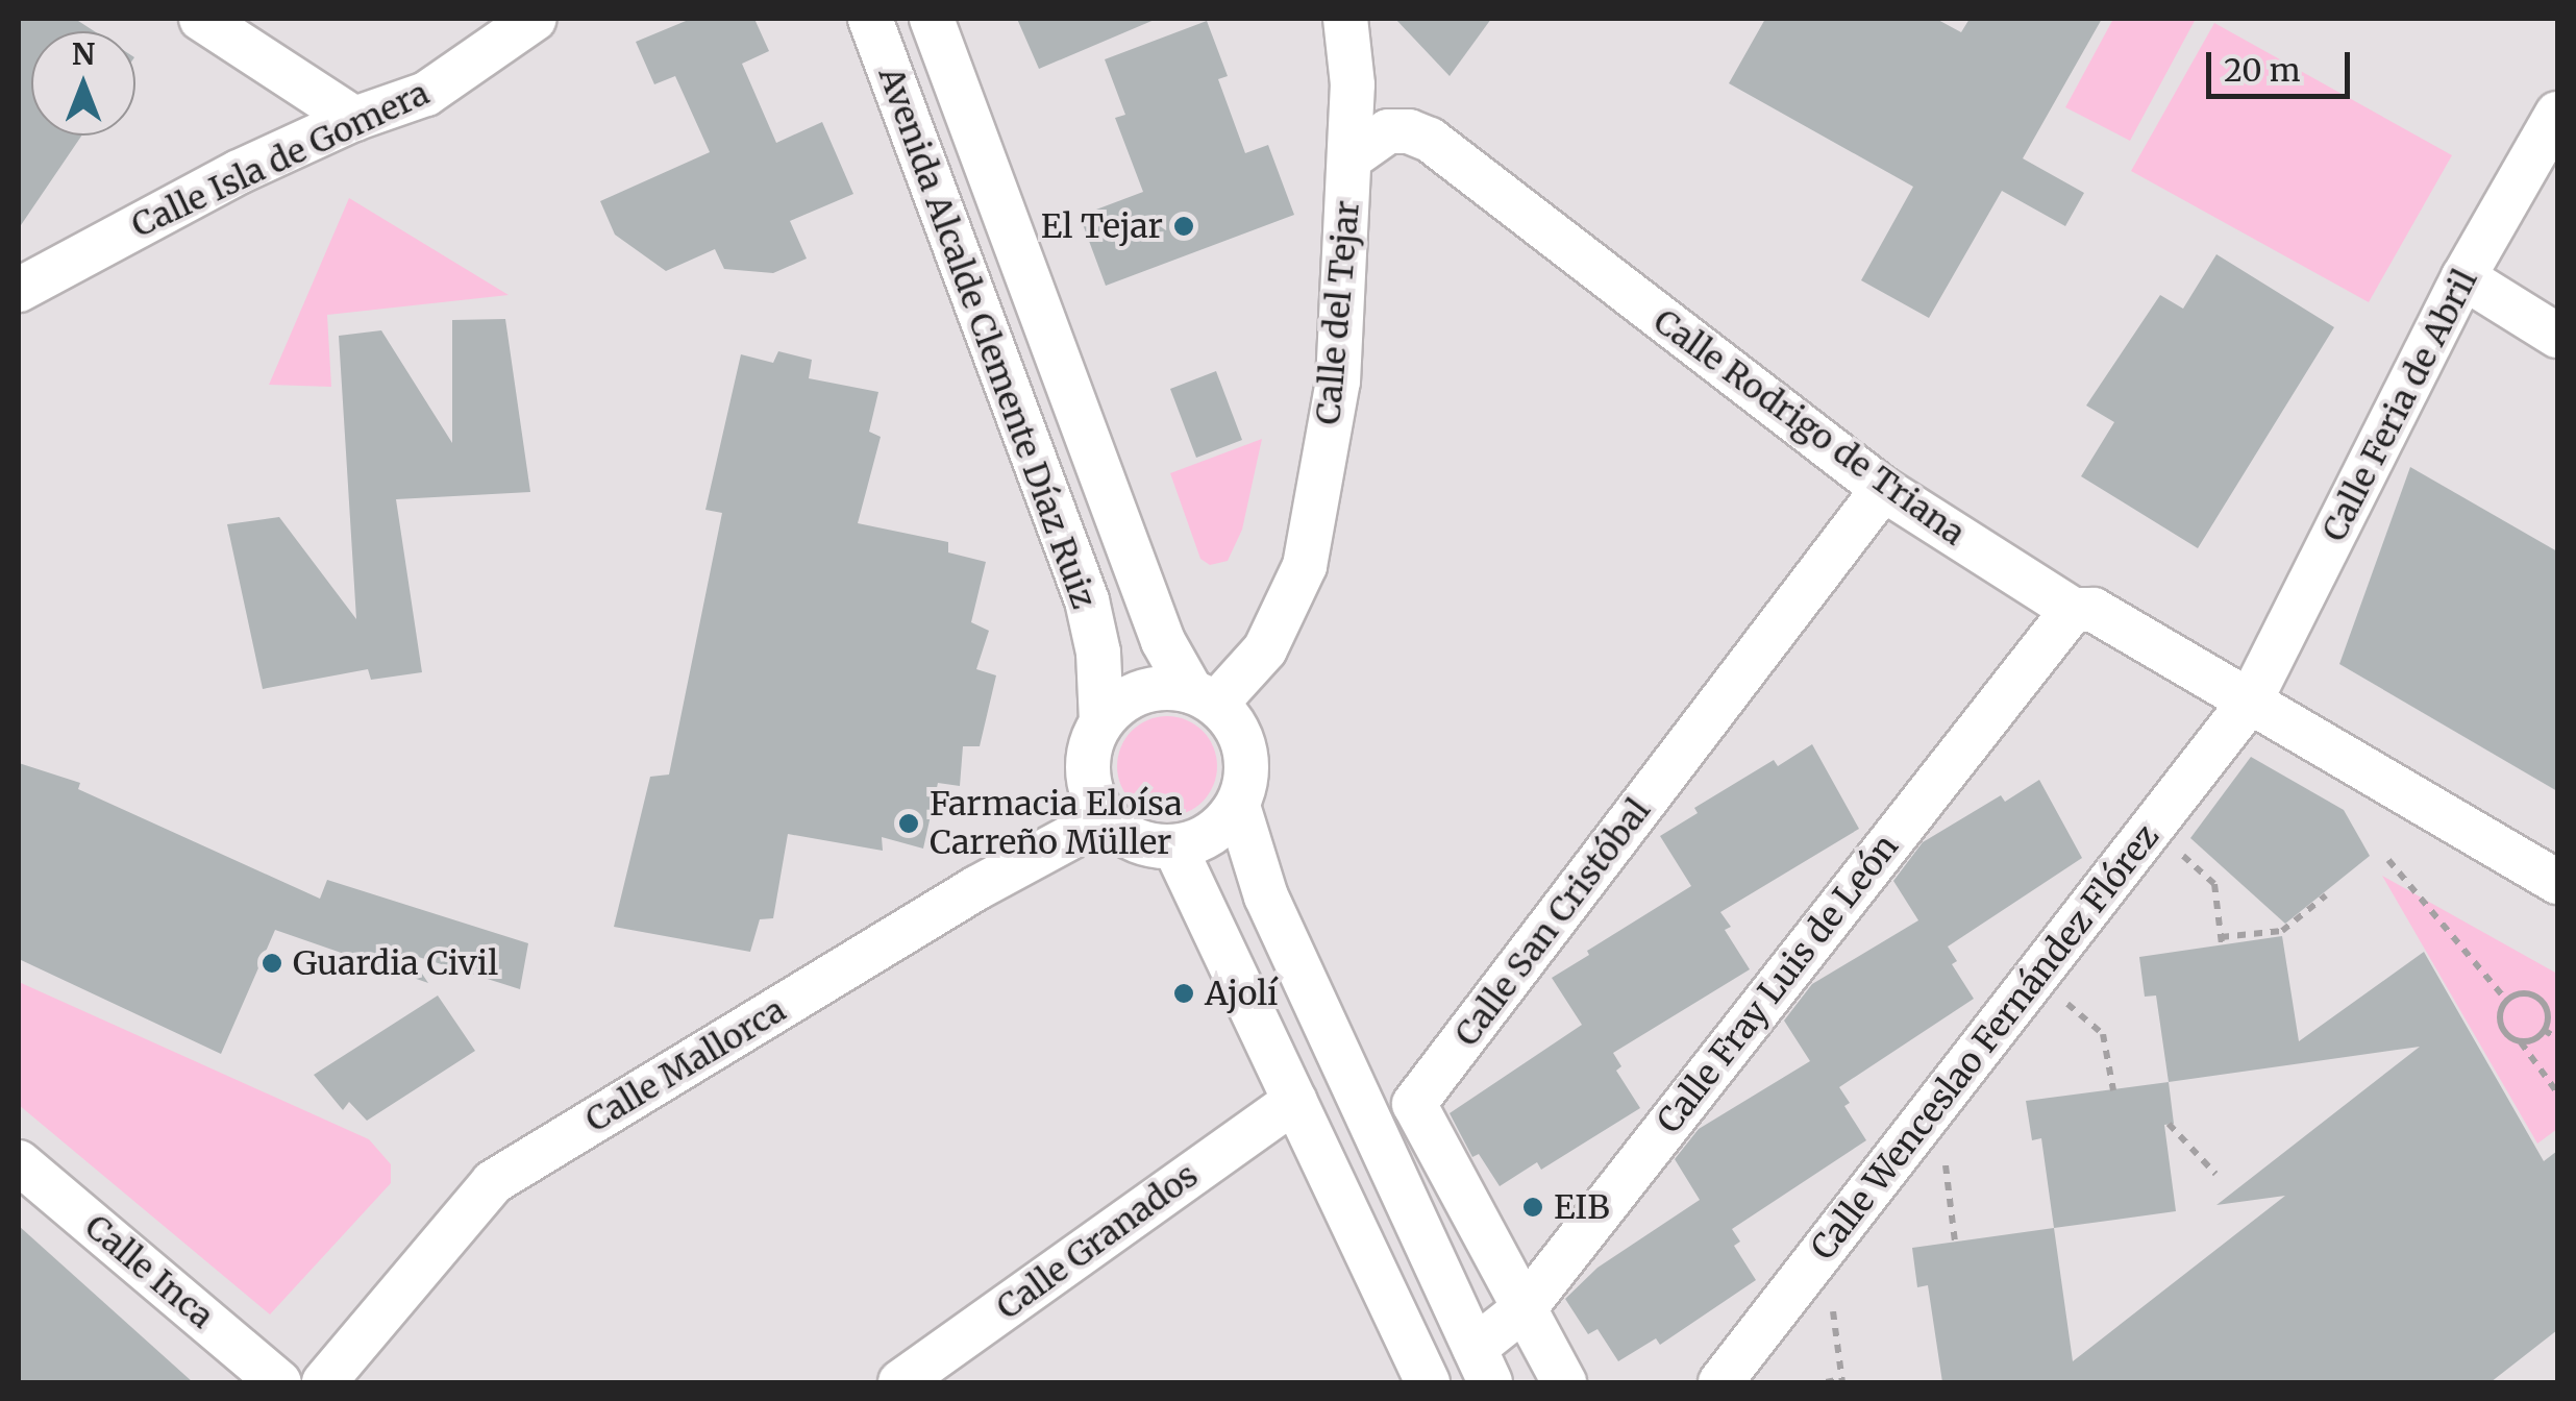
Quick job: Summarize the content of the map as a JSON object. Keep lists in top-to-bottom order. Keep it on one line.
{"streets":{"street":["Calle Isla de Gomera","Calle del Tejar","Avenida Alcalde Clemente Díaz Ruiz","Calle Feria de Abril","Calle Rodrigo de Triana","Calle San Cristóbal","Calle Fray Luis de León","Calle Wenceslao Fernández Flórez","Calle Mallorca","Calle Granados","Calle Inca"]},"crossings":[["Calle del Tejar","Avenida Alcalde Clemente Díaz Ruiz"],["Calle del Tejar","Calle Rodrigo de Triana"],["Calle del Tejar","Calle Mallorca"],["Avenida Alcalde Clemente Díaz Ruiz","Calle Mallorca"],["Calle Feria de Abril","Calle Rodrigo de Triana"],["Calle Feria de Abril","Calle Wenceslao Fernández Flórez"],["Calle Rodrigo de Triana","Calle San Cristóbal"],["Calle Rodrigo de Triana","Calle Fray Luis de León"],["Calle Rodrigo de Triana","Calle Wenceslao Fernández Flórez"],["Calle San Cristóbal","Calle Fray Luis de León"]],"places":["El Tejar","Farmacia Eloísa Carreño Müller","Guardia Civil","Ajolí","EIB"],"scale_bar":"20 m","north":"top"}
